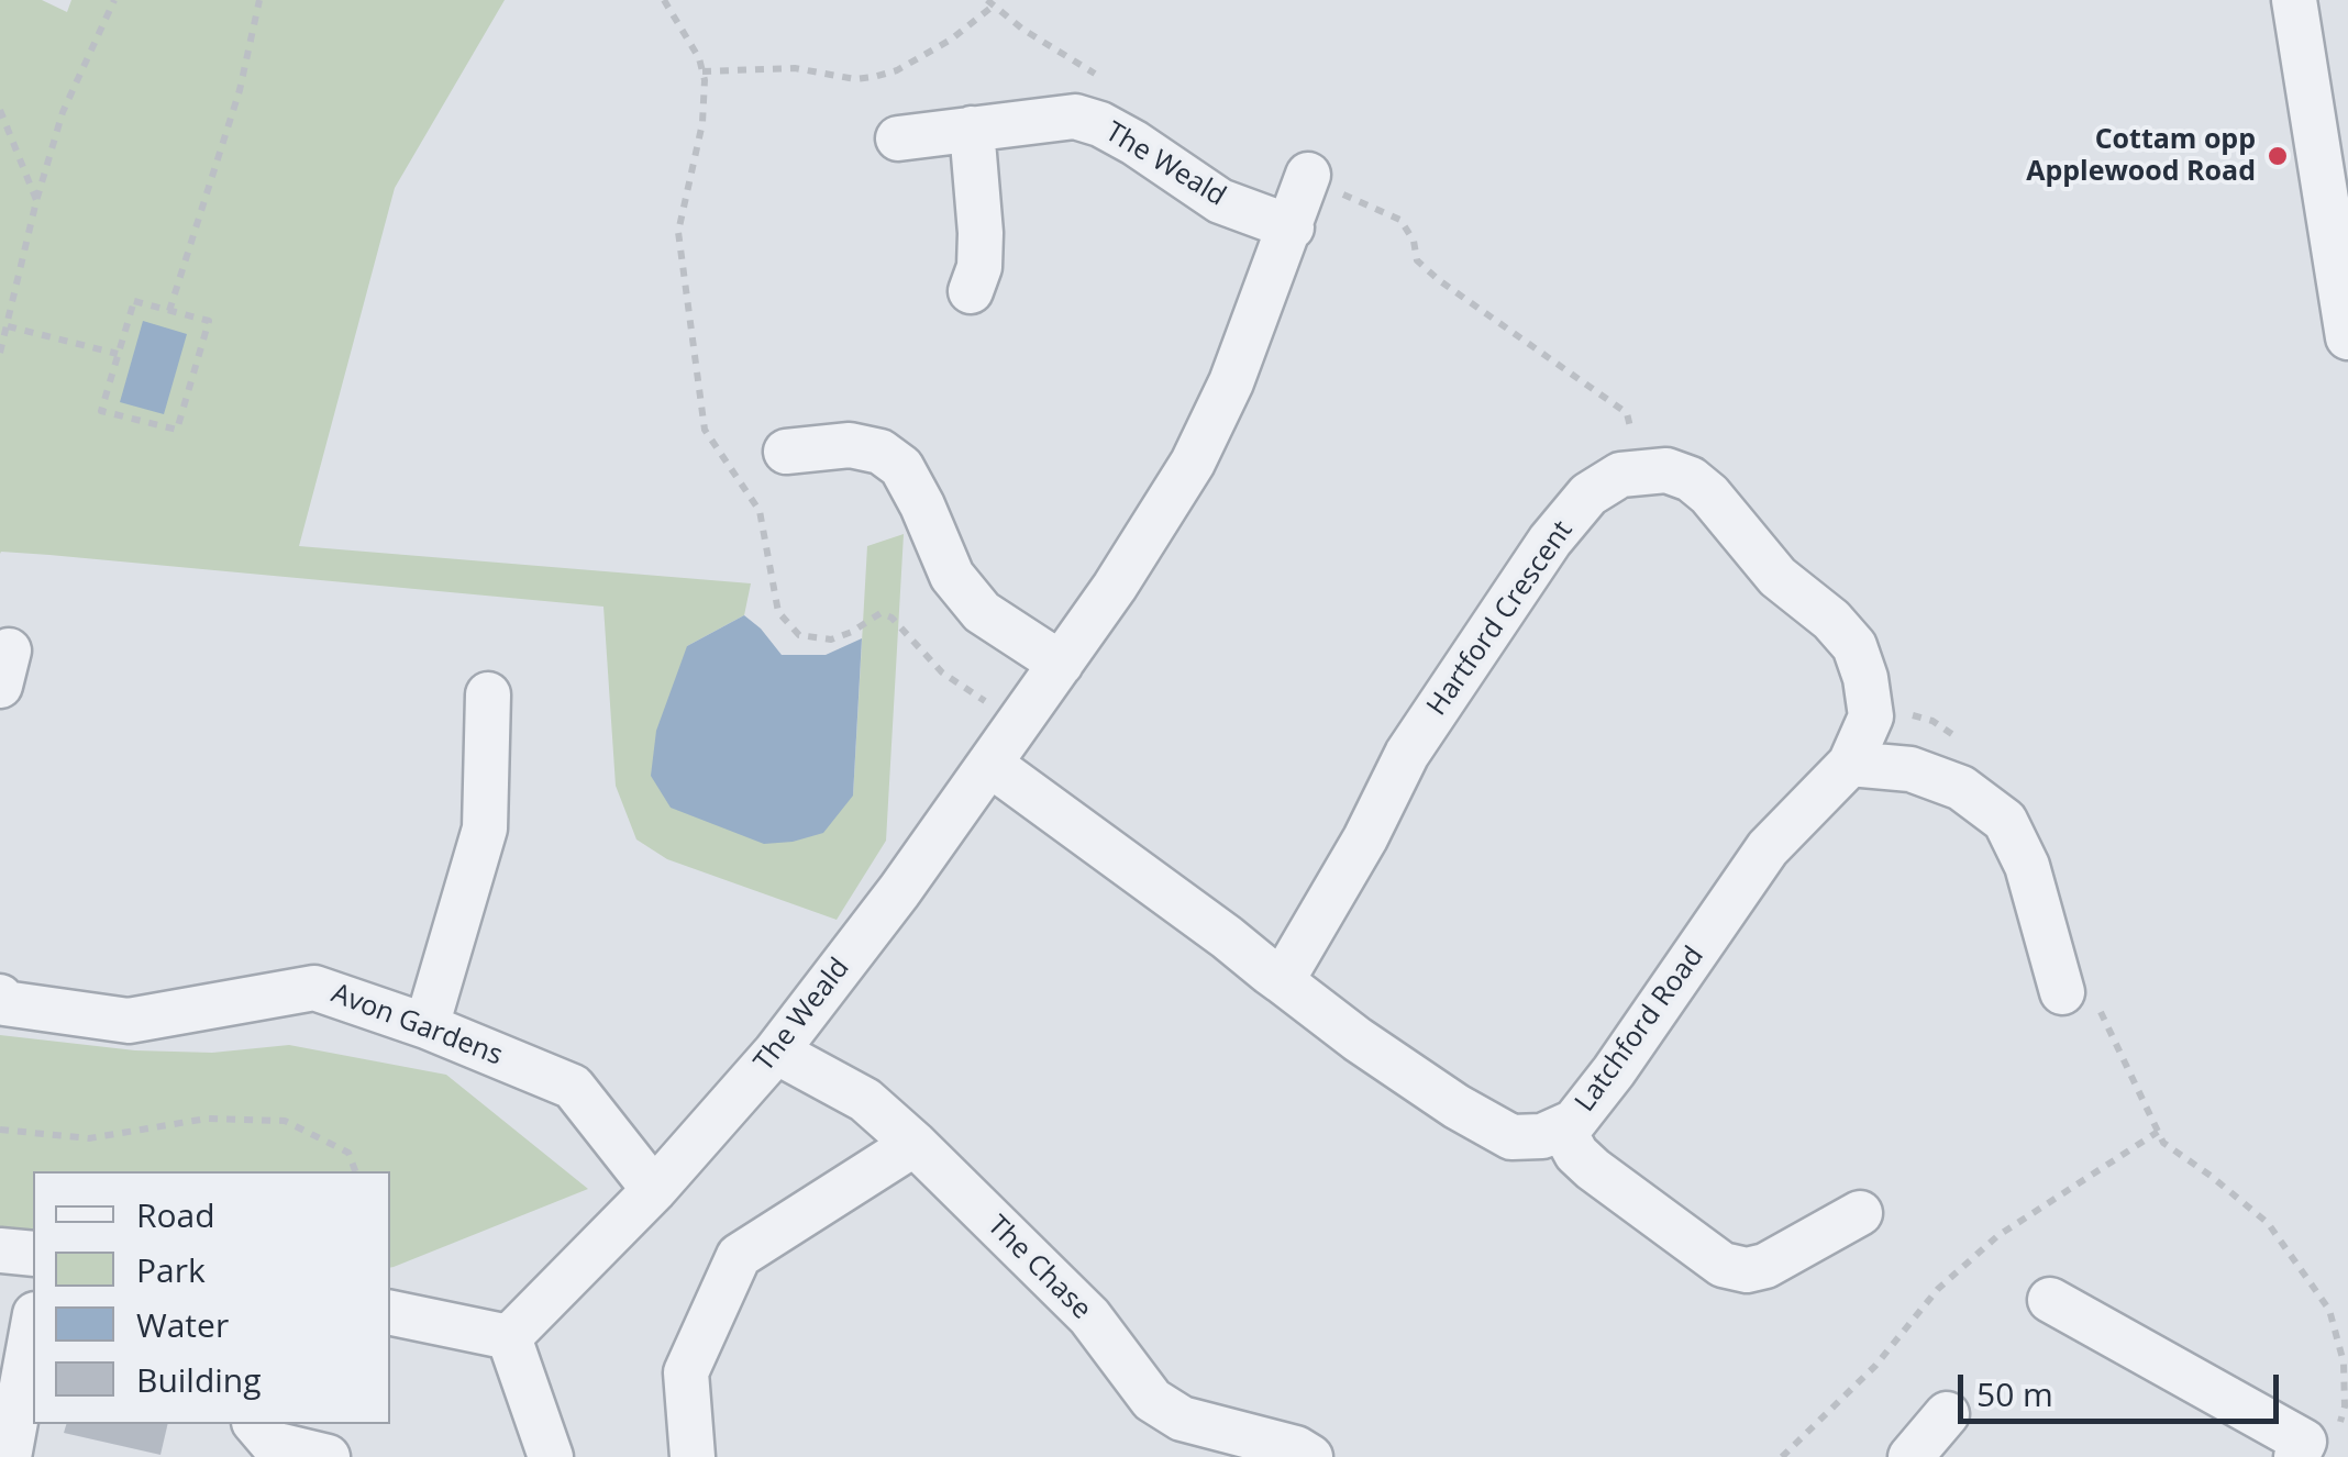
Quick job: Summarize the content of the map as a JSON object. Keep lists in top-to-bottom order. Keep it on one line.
{"streets":{"street":["The Weald","Hartford Crescent","Avon Gardens","Latchford Road","The Chase"]},"crossings":[["The Weald","Avon Gardens"],["The Weald","Latchford Road"],["The Weald","The Chase"],["Hartford Crescent","Latchford Road"]],"places":["Cottam opp Applewood Road"],"legend":["Road","Park","Water","Building"],"scale_bar":"50 m"}
